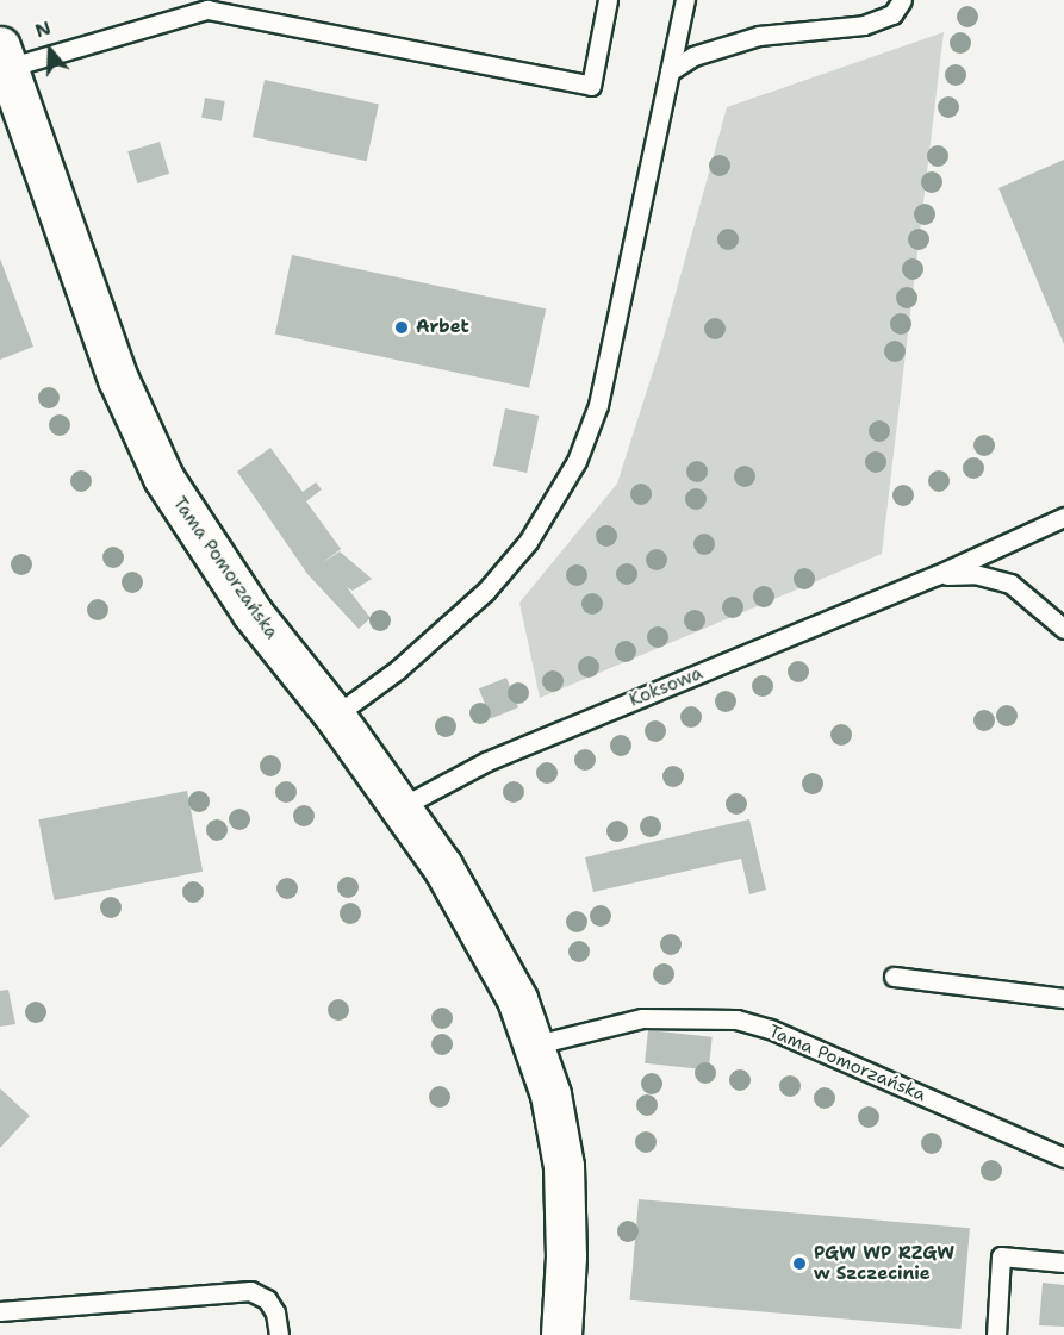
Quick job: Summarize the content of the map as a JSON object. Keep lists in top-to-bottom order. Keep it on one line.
{"streets":{"street":["Tama Pomorzańska"],"lane":["Koksowa"]},"crossings":[["Tama Pomorzańska","Koksowa"]],"places":["Arbet","PGW WP RZGW w Szczecinie"],"north":"top"}
